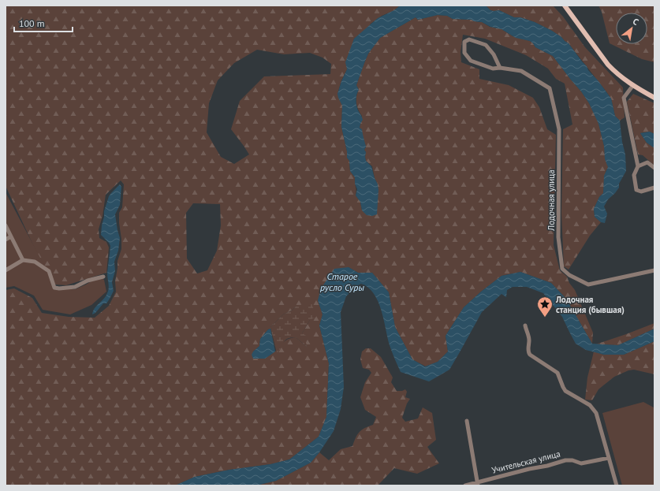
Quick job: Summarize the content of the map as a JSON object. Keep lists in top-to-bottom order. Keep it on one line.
{"streets":{"street":["Лодочная улица","Учительская улица"]},"water":["Старое русло Суры"],"places":{"place":["Лодочная станция (бывшая)"]},"scale_bar":"100 m","north":"top right"}
